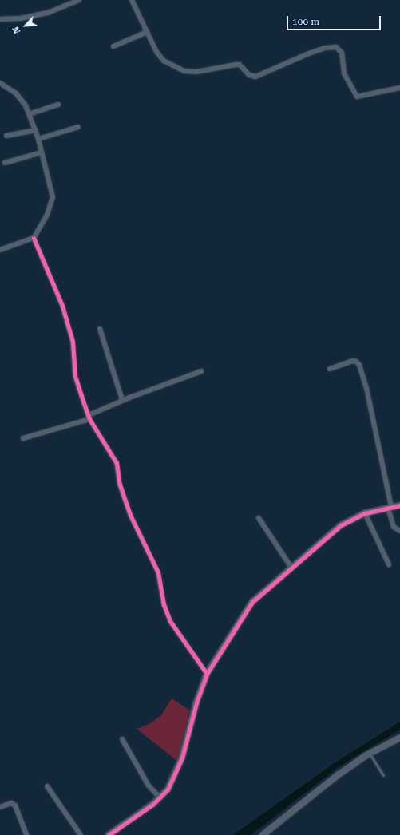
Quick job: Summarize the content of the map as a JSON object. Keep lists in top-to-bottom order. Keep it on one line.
{"scale_bar":"100 m","north":"bottom left"}
